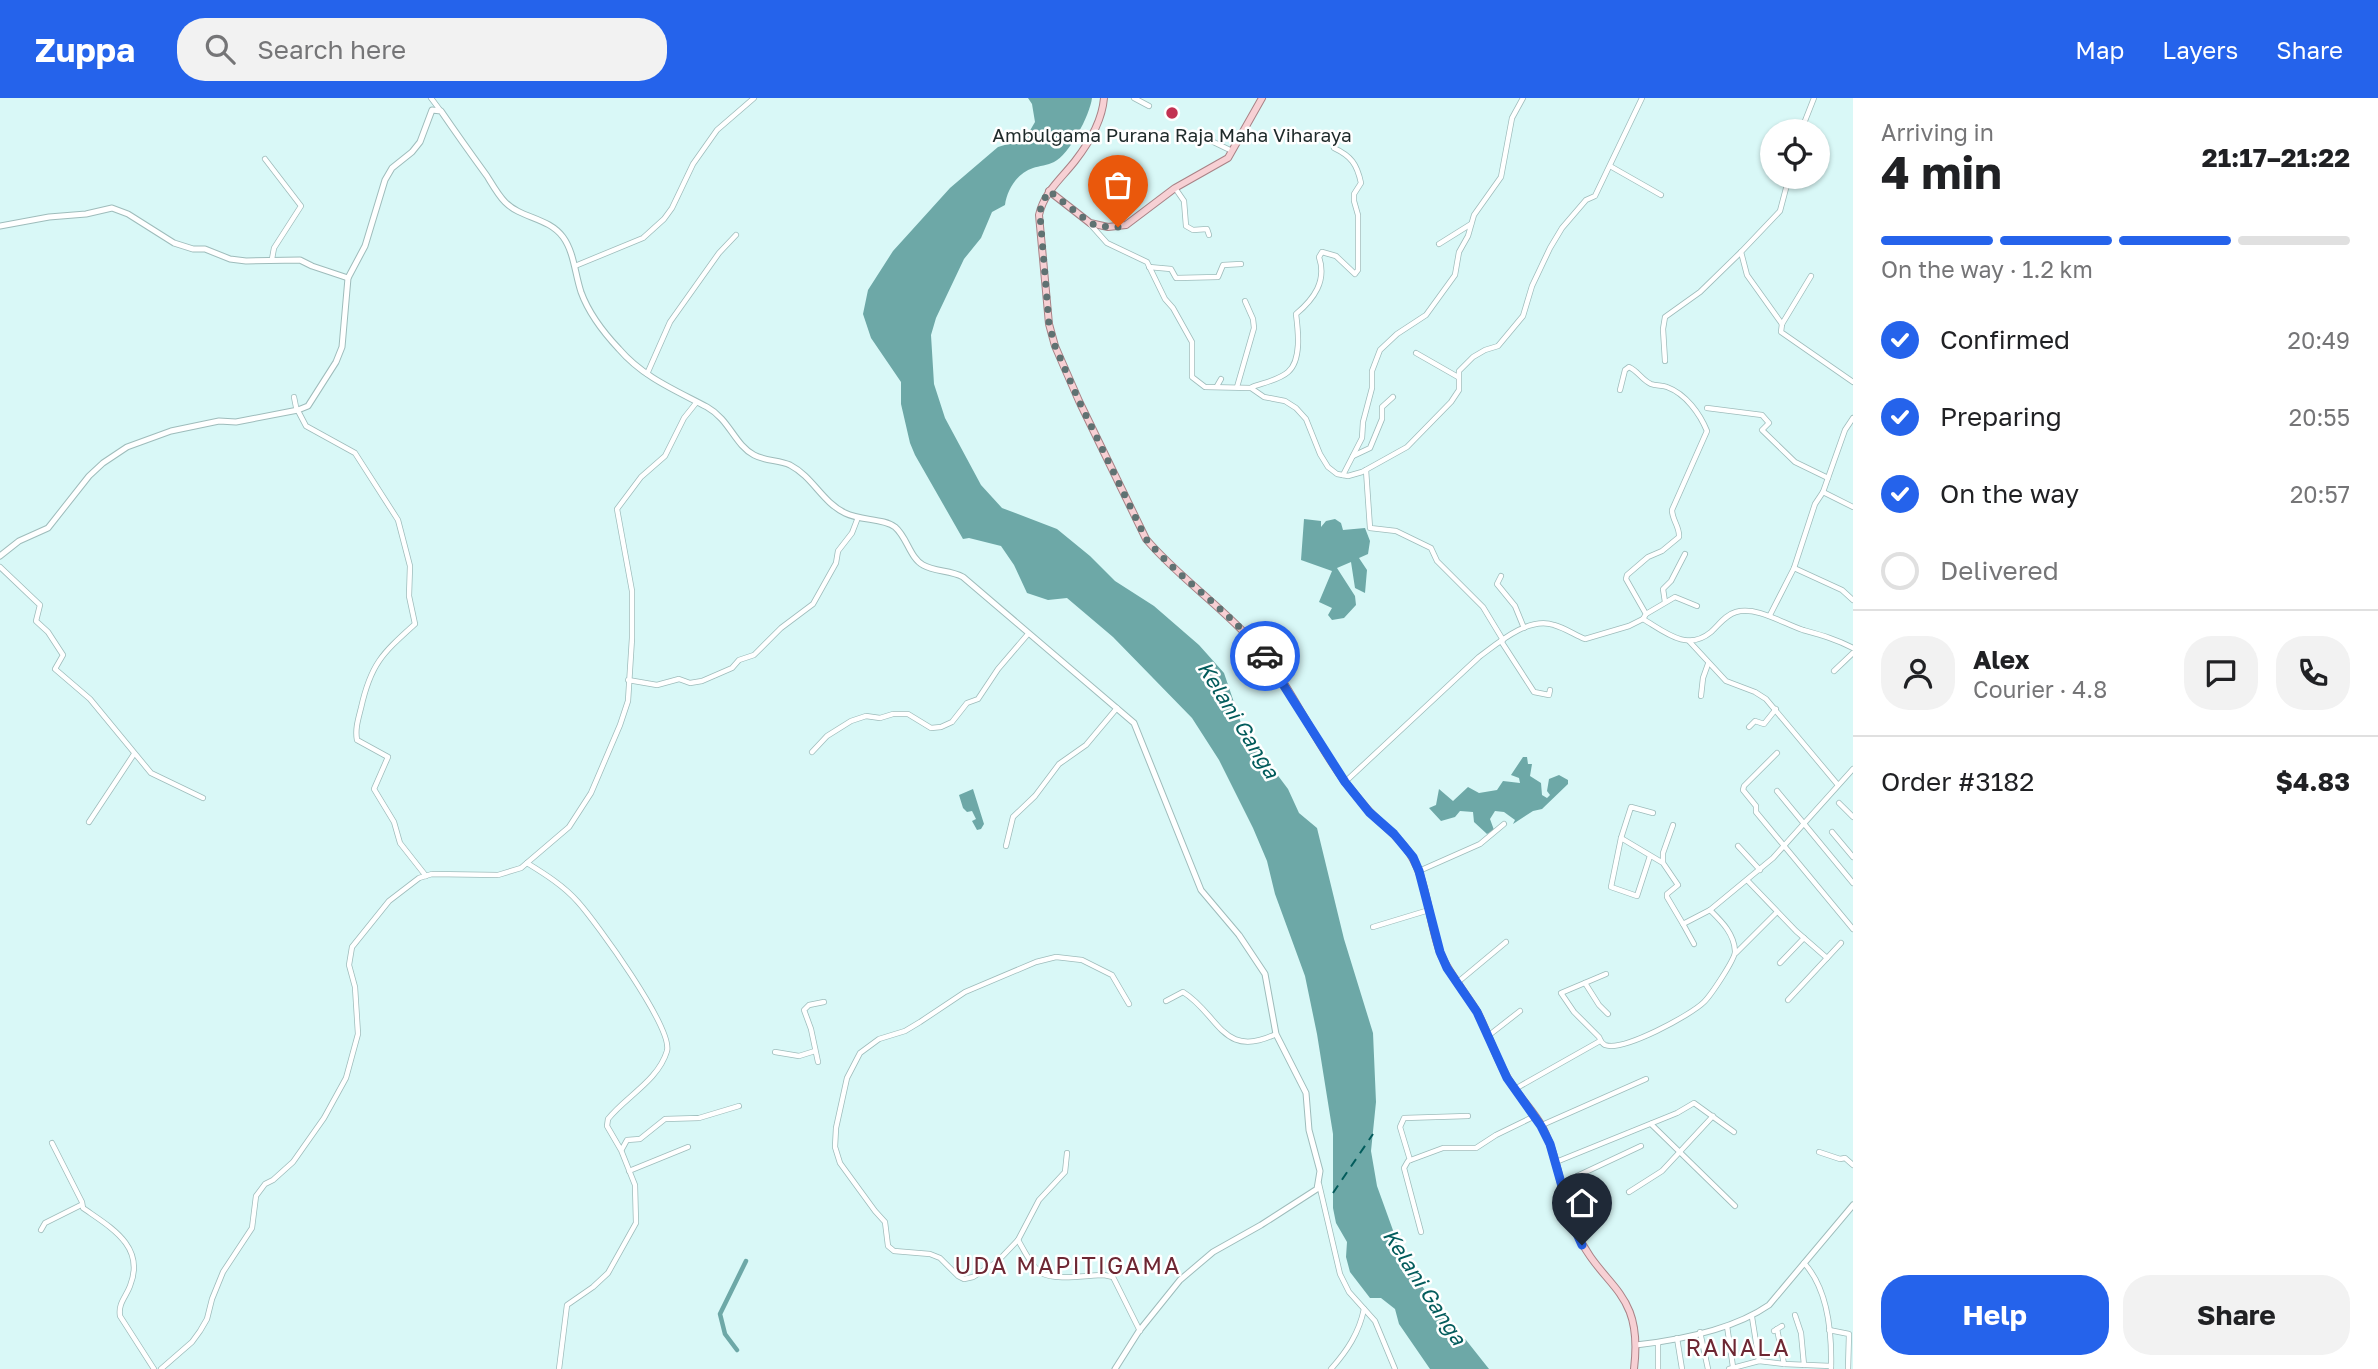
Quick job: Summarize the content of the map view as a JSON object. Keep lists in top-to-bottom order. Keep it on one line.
{"districts":["UDA MAPITIGAMA","RANALA"],"water":["Kelani Ganga"],"places":["Ambulgama Purana Raja Maha Viharaya"],"page":{"header":"Zuppa","search":"Search here","nav":["Map","Layers","Share"],"heading":["4 min","Arriving in","21:17–21:22"],"panel":["Alex","Courier · 4.8","Order #3182","$4.83"],"bar":"On the way · 1.2 km","list":[["Confirmed","20:49"],["Preparing","20:55"],["On the way","20:57"],"Delivered"],"buttons":["Help","Share"]}}
